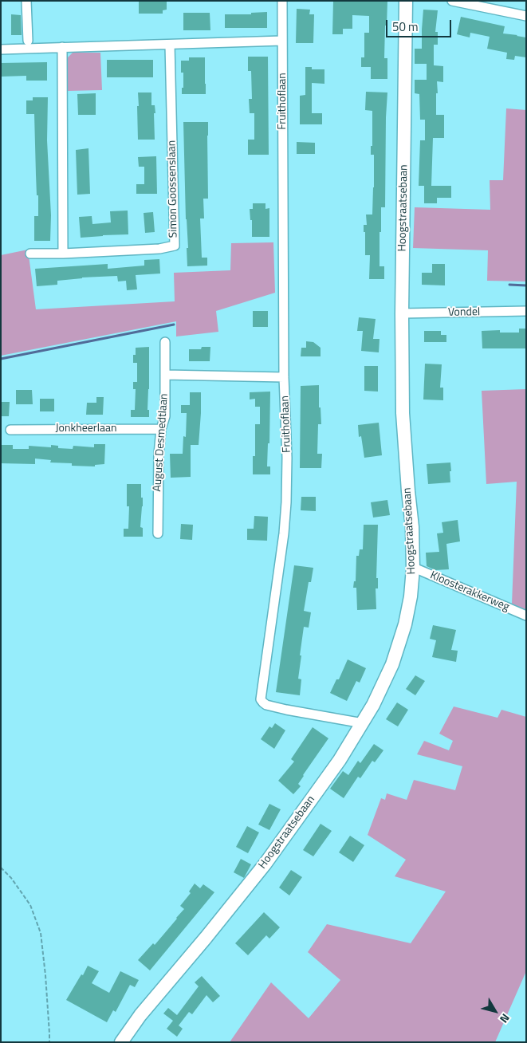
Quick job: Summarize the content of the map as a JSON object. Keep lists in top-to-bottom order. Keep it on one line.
{"streets":{"main road":["Hoogstraatsebaan"],"street":["Fruithoflaan","Simon Goossenslaan","Vondel","Jonkheerlaan","August Desmedtlaan","Kloosterakkerweg"]},"crossings":[["Fruithoflaan","Hoogstraatsebaan"],["Hoogstraatsebaan","Vondel"],["Hoogstraatsebaan","Kloosterakkerweg"],["Jonkheerlaan","August Desmedtlaan"]],"scale_bar":"50 m","north":"bottom right"}
